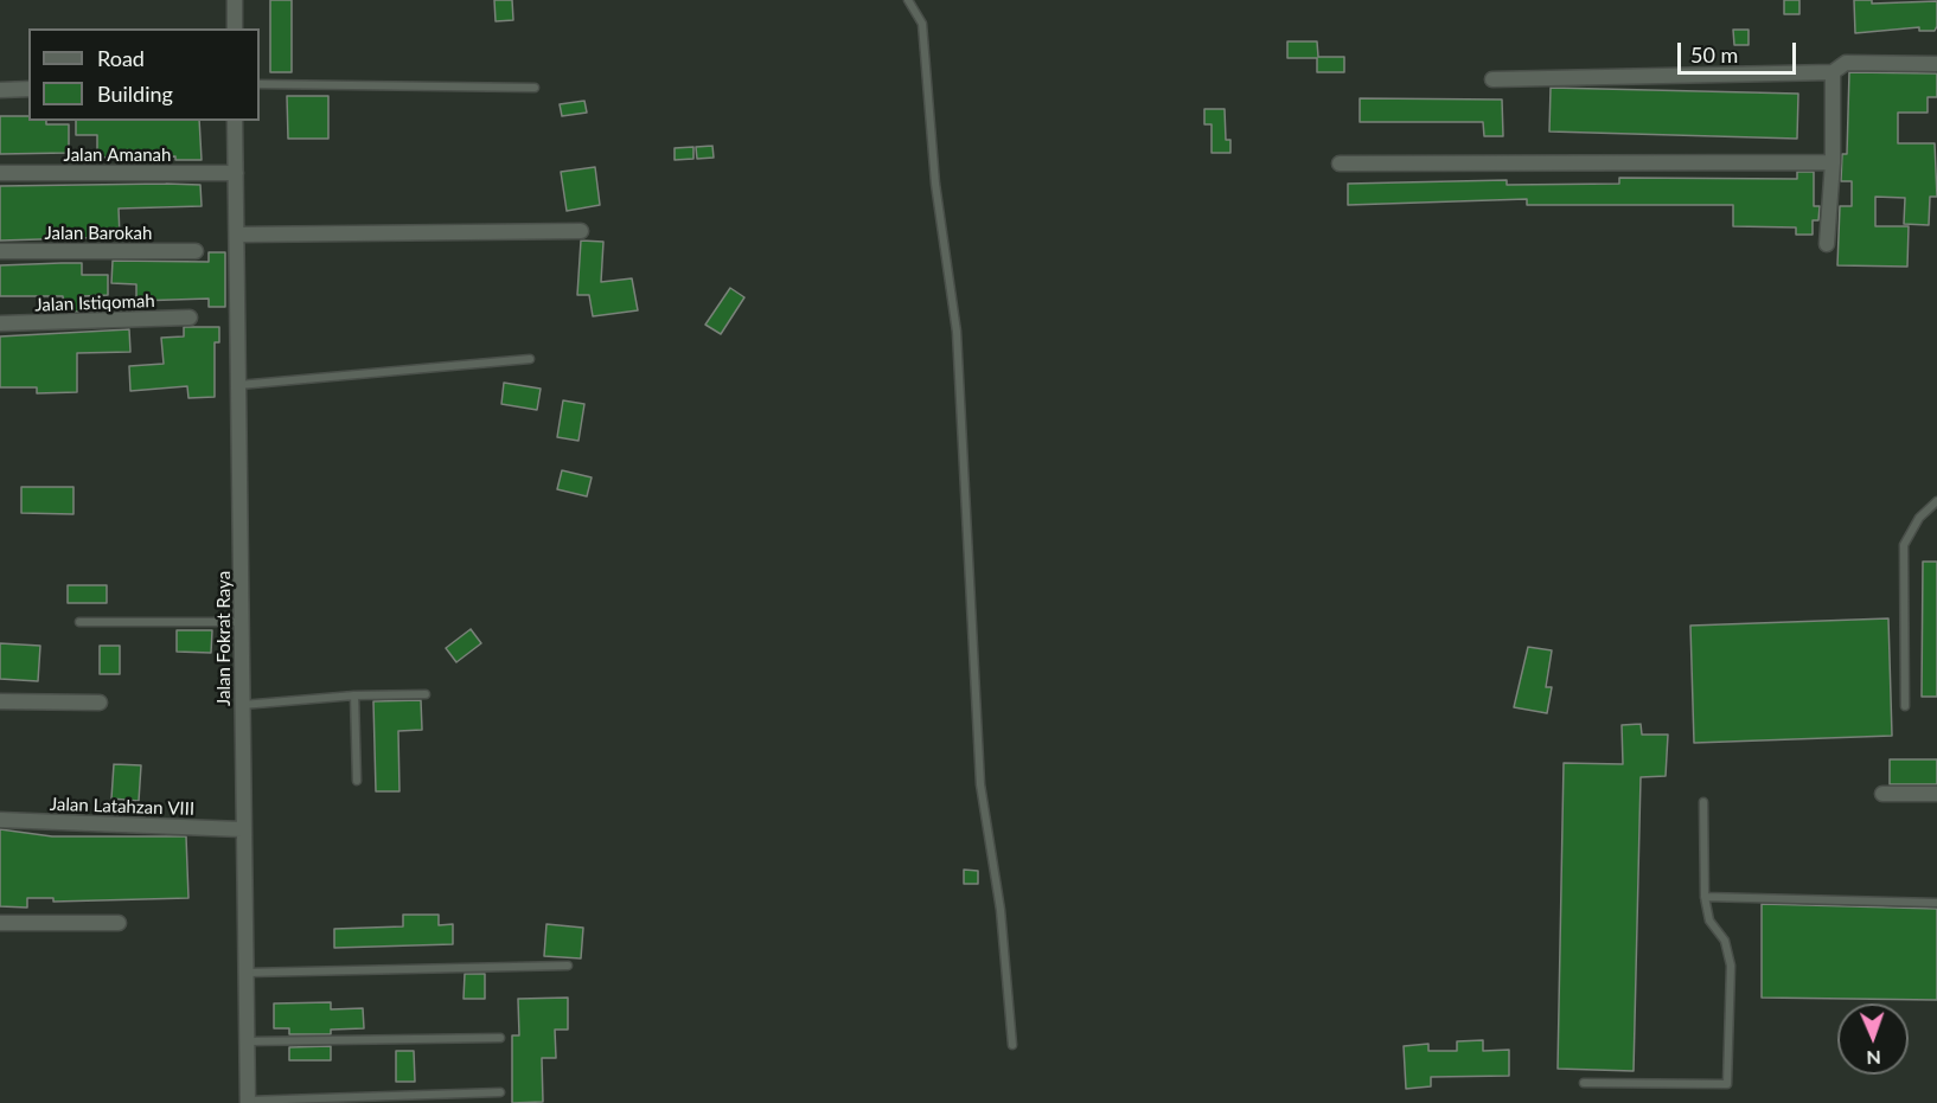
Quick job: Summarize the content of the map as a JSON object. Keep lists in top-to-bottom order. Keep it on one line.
{"streets":{"street":["Jalan Amanah","Jalan Barokah","Jalan Istiqomah","Jalan Fokrat Raya","Jalan Latahzan VIII"]},"crossings":[["Jalan Amanah","Jalan Fokrat Raya"],["Jalan Fokrat Raya","Jalan Latahzan VIII"]],"legend":["Road","Building"],"scale_bar":"50 m","north":"bottom"}
